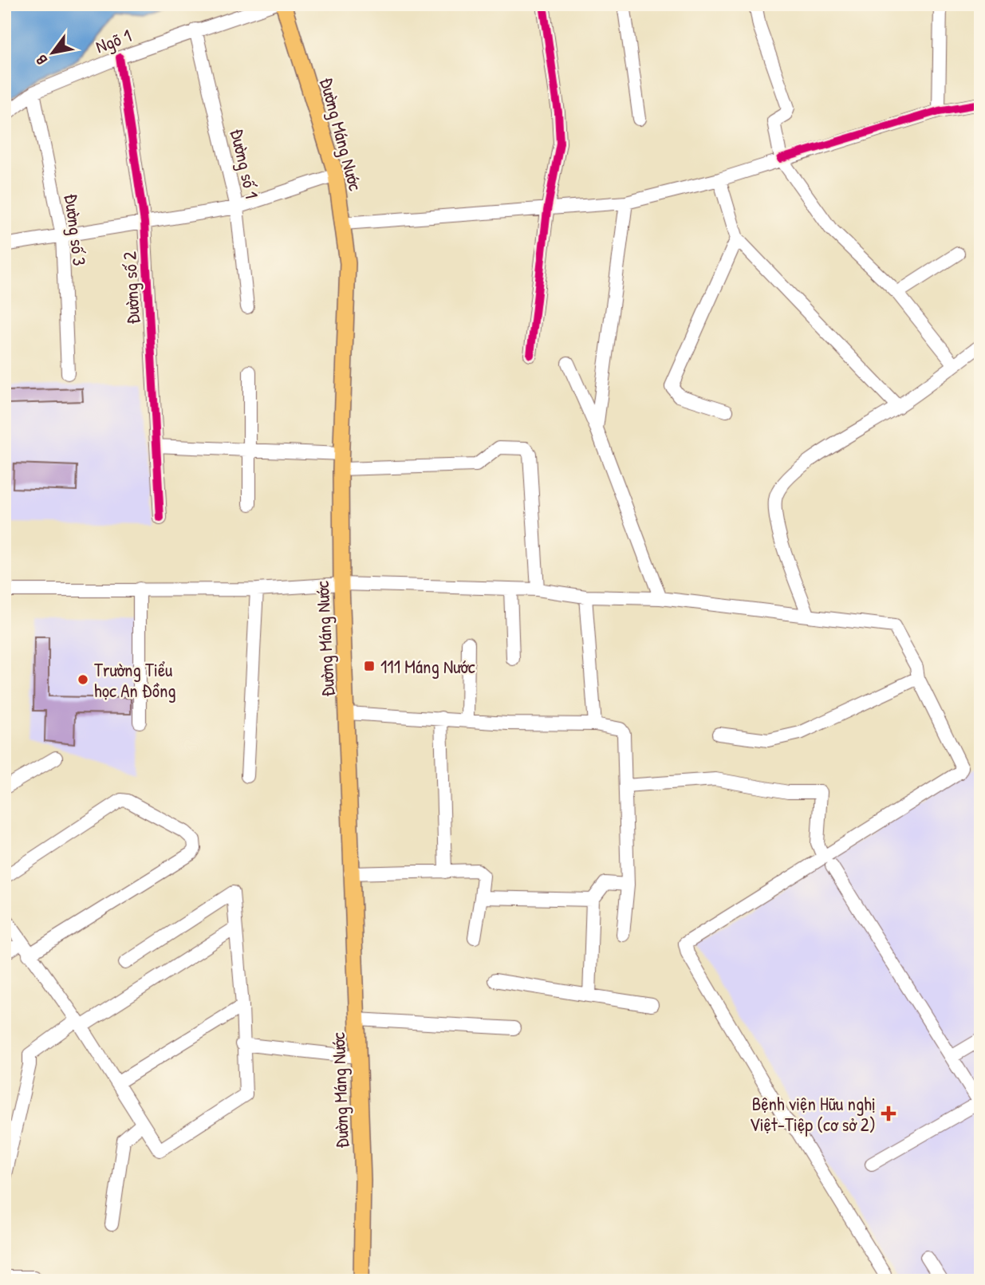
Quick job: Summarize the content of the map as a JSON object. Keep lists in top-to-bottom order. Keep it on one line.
{"streets":{"main road":["Đường Máng Nước"],"street":["Ngõ 1","Đường số 1","Đường số 3","Đường số 2"]},"crossings":[["Ngõ 1","Đường số 1"],["Ngõ 1","Đường số 3"],["Ngõ 1","Đường số 2"]],"places":{"transit":["111 Máng Nước"],"other":["Trường Tiểu học An Đồng"],"health":["Bệnh viện Hữu nghị Việt-Tiệp (cơ sở 2)"]},"north":"bottom left"}
